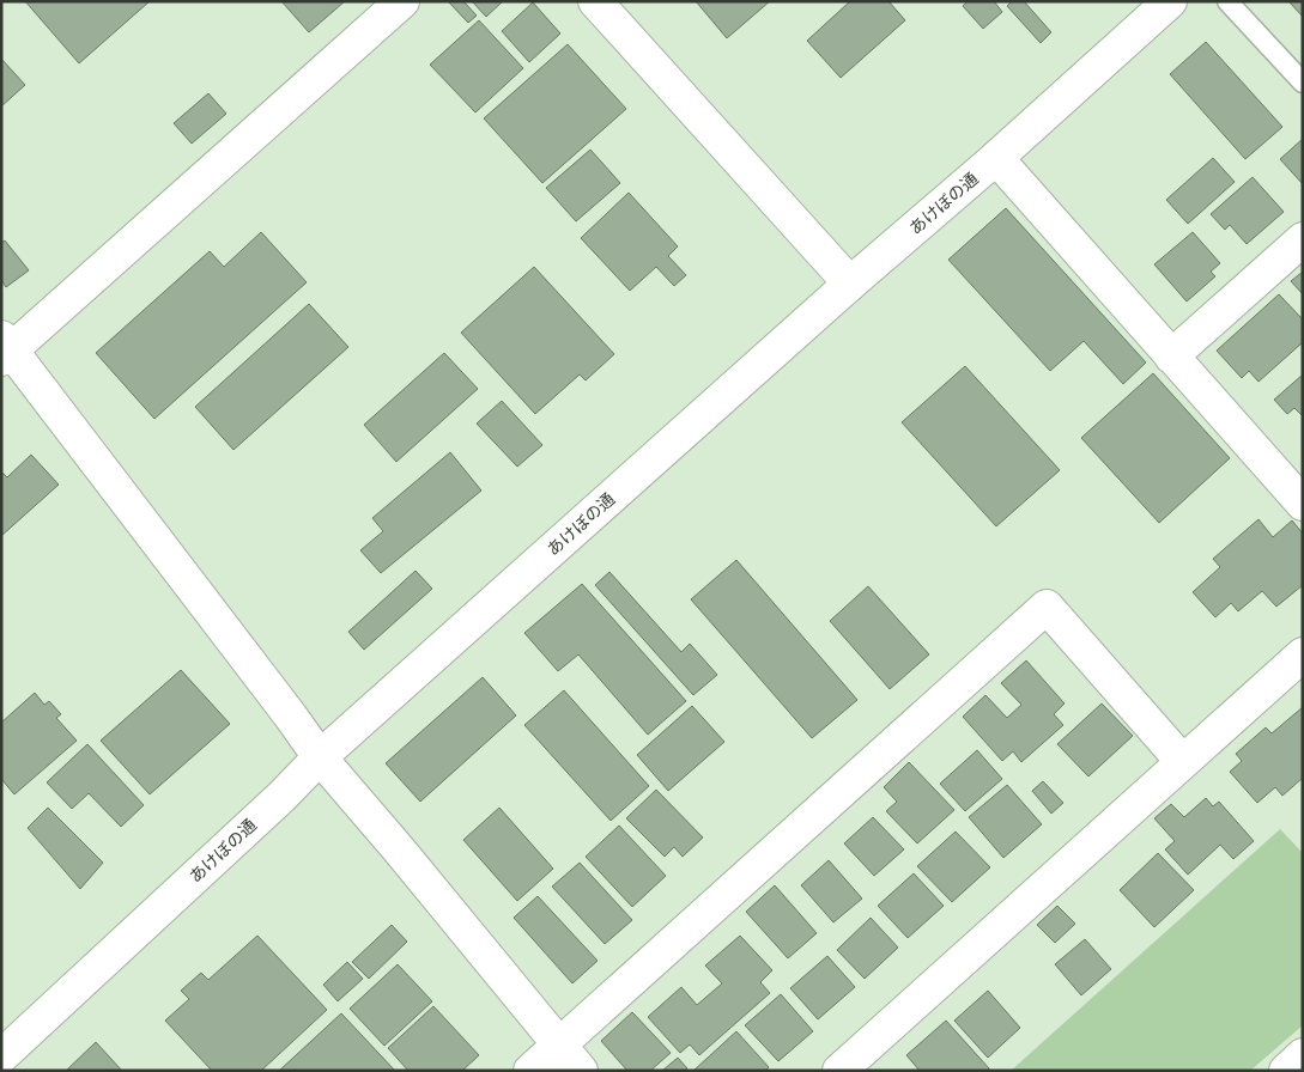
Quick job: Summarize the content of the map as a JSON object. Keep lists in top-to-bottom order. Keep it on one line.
{"streets":{"street":["あけぼの通"]}}
